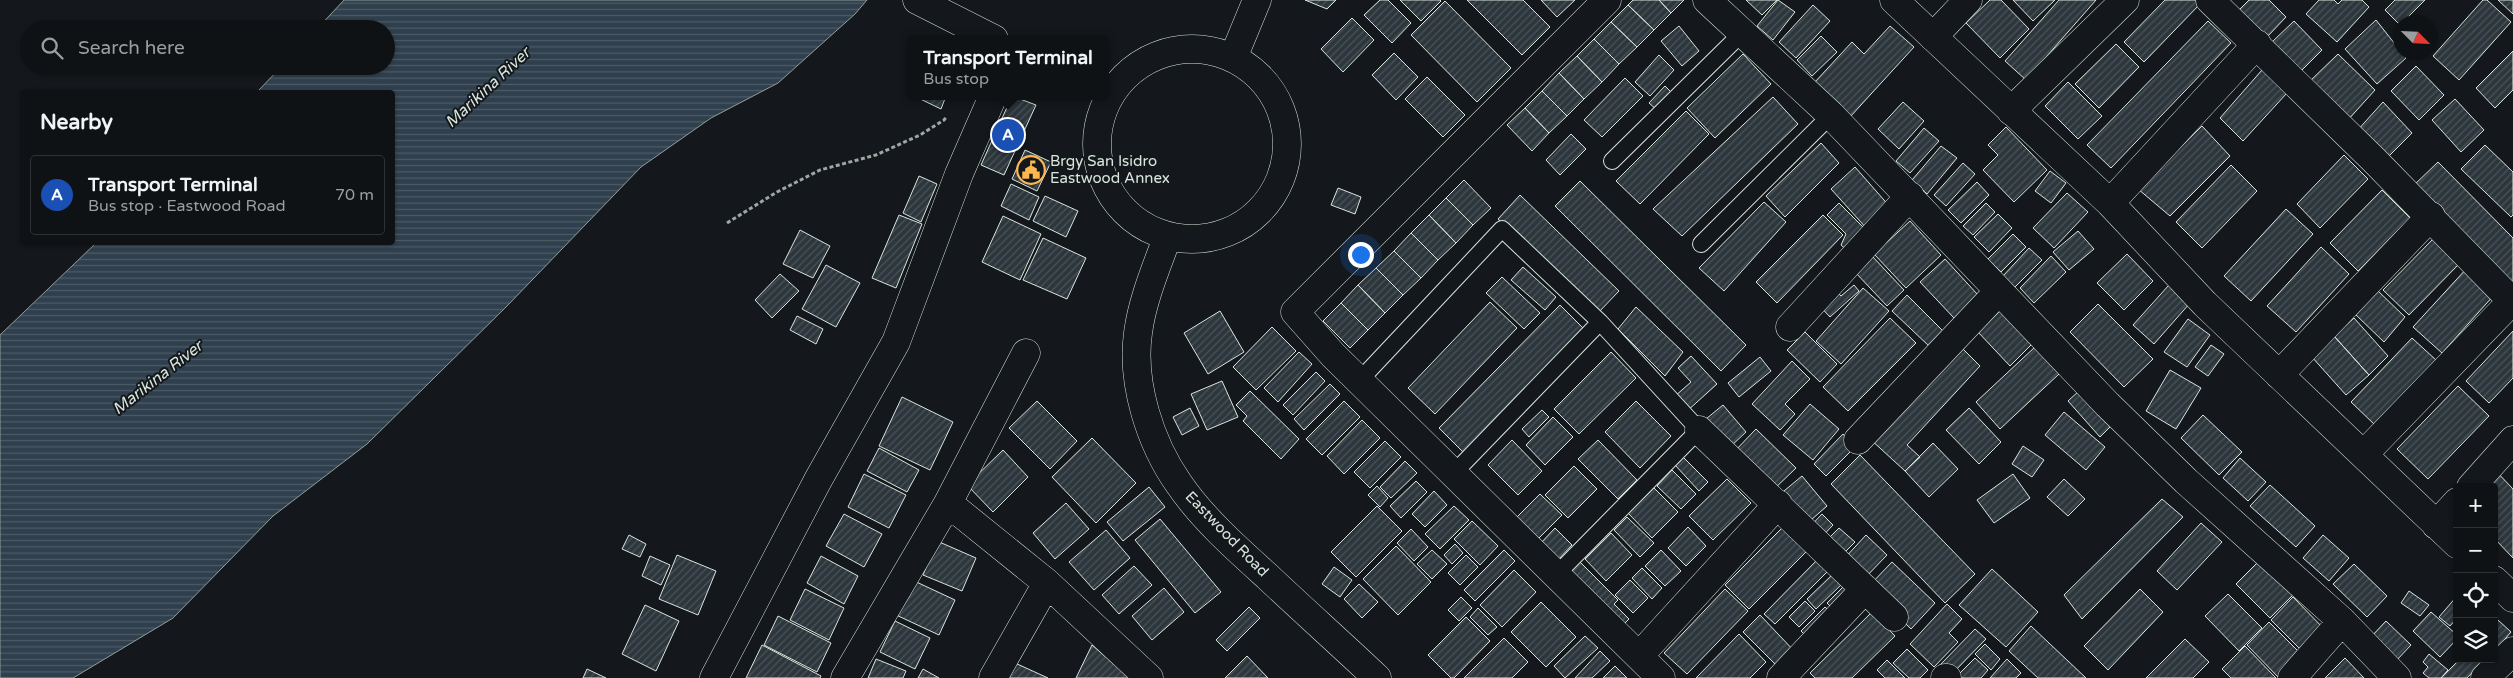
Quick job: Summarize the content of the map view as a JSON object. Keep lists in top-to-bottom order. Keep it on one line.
{"streets":{"street":["Eastwood Road"]},"water":["Marikina River"],"places":{"public building":["Brgy San Isidro Eastwood Annex"]},"north":"bottom right","page":{"search":"Search here","popup":["Transport Terminal","Bus stop"],"heading":"Nearby","pins":"A","list":[{"mark":"A","name":"Transport Terminal","note":"Bus stop · Eastwood Road","value":"70 m"}],"map_buttons":["+","−"]}}
